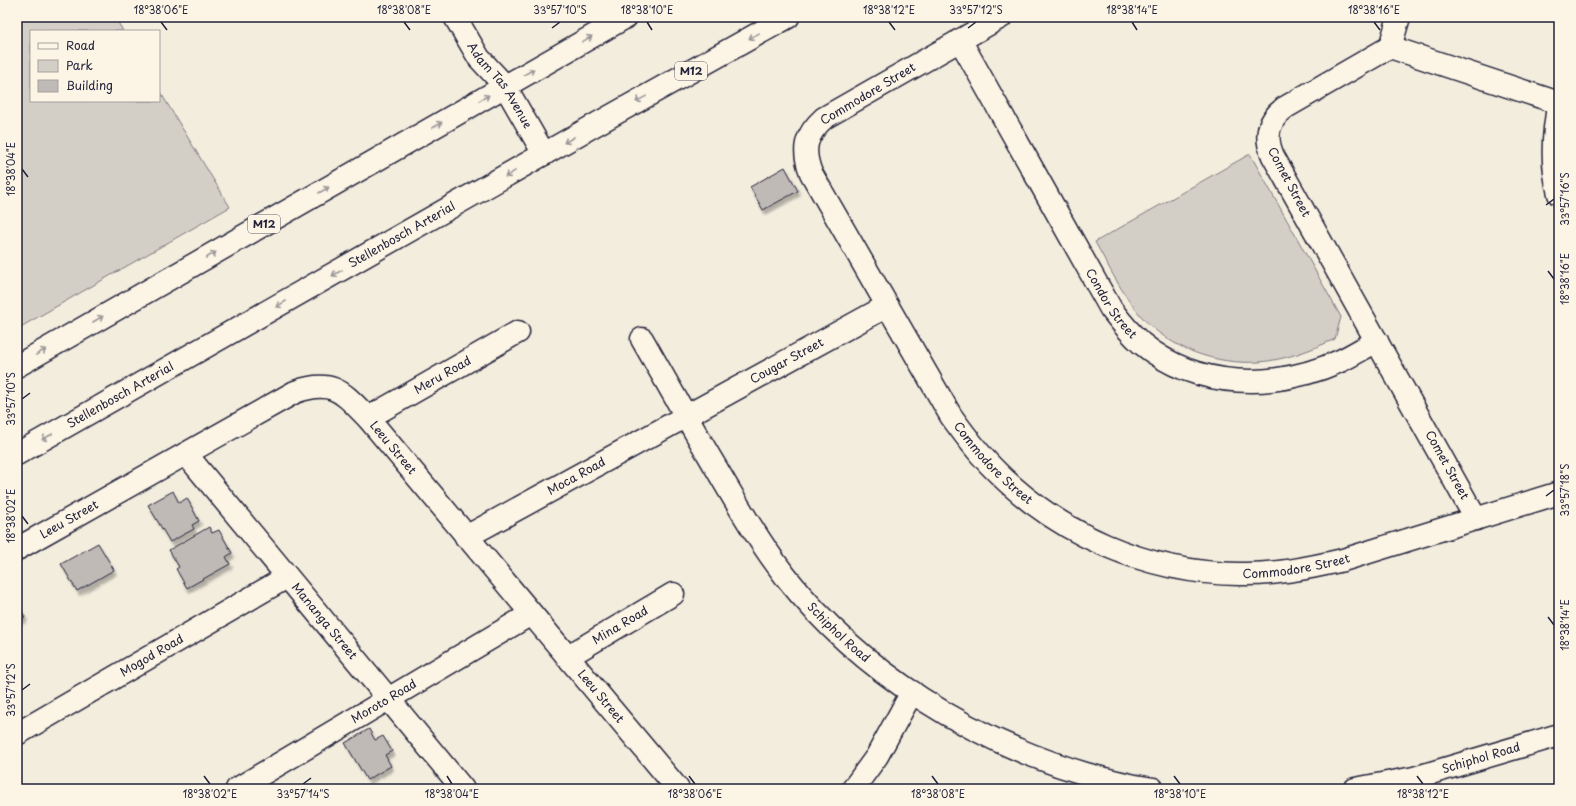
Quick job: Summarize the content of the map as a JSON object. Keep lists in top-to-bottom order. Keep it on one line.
{"streets":{"street":["M12","Adam Tas Avenue","Commodore Street","Comet Street","Stellenbosch Arterial","Condor Street","Cougar Street","Meru Road","Leeu Street","Moca Road","Mananga Street","Mina Road","Schiphol Road","Mogod Road","Moroto Road"]},"crossings":[["M12","Adam Tas Avenue"],["Adam Tas Avenue","Stellenbosch Arterial"],["Commodore Street","Comet Street"],["Commodore Street","Condor Street"],["Commodore Street","Cougar Street"],["Comet Street","Condor Street"],["Cougar Street","Moca Road"],["Cougar Street","Schiphol Road"],["Meru Road","Leeu Street"],["Leeu Street","Moca Road"],["Leeu Street","Mananga Street"],["Leeu Street","Mina Road"],["Leeu Street","Moroto Road"],["Moca Road","Schiphol Road"],["Mananga Street","Mogod Road"],["Mananga Street","Moroto Road"]],"legend":["Road","Park","Building"],"coordinates":["18°38'06\"E","18°38'08\"E","33°57'10\"S","18°38'10\"E","18°38'12\"E","33°57'12\"S","18°38'14\"E","18°38'16\"E","18°38'04\"E","33°57'16\"S","33°57'18\"S","18°38'02\"E","33°57'14\"S"]}
